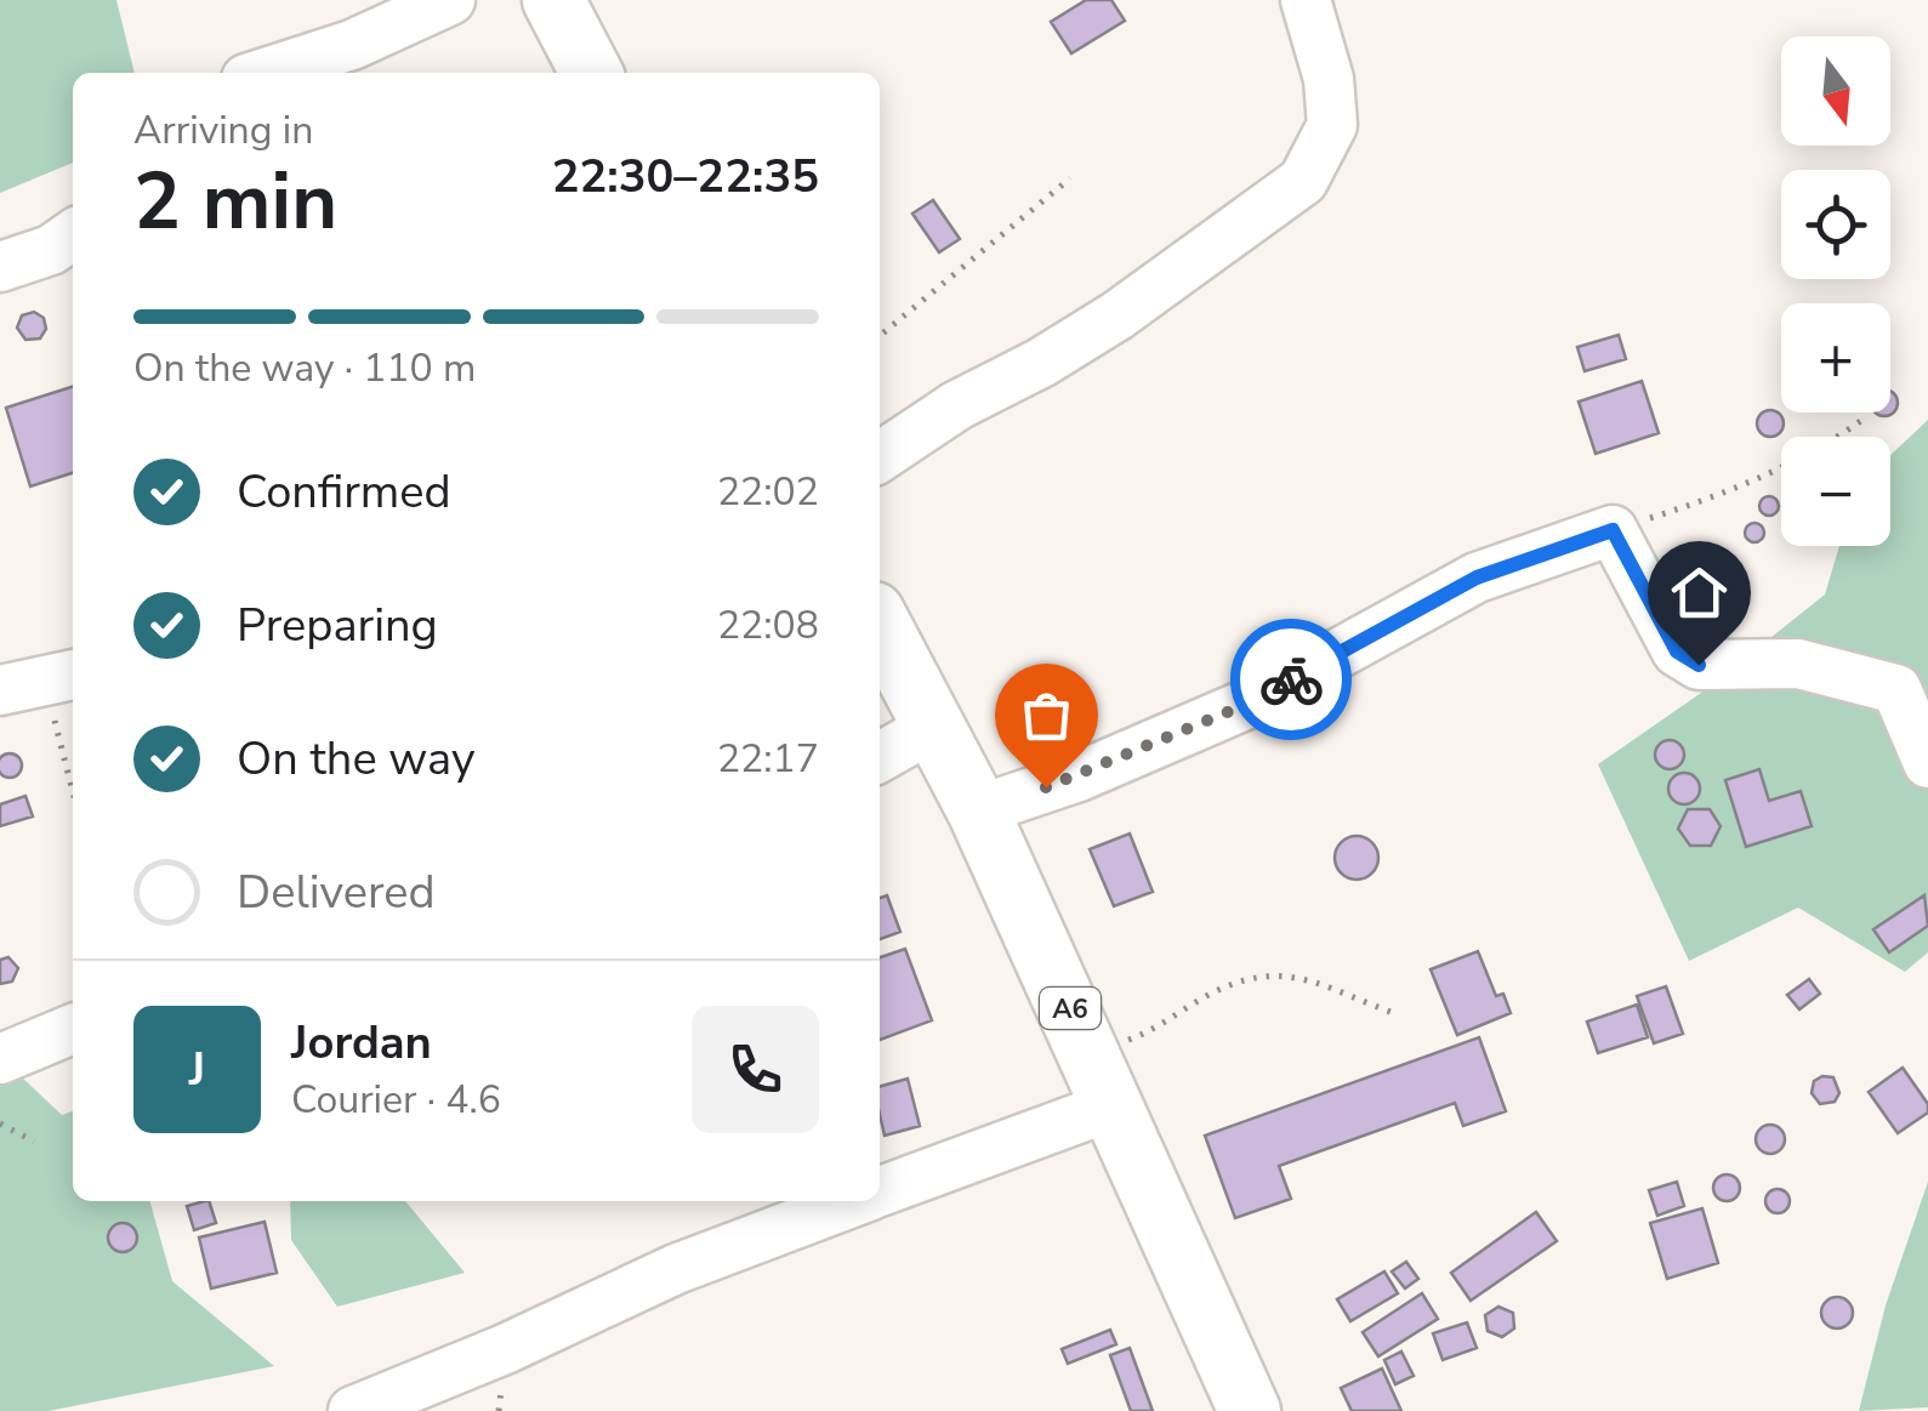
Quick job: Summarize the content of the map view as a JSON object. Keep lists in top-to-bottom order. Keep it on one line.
{"streets":{"main road":["A6"]},"north":"bottom","page":{"map_buttons":["+","−"],"heading":["2 min","Arriving in","22:30–22:35"],"panel":["Jordan","Courier · 4.6"],"bar":"On the way · 110 m","list":[["Confirmed","22:02"],["Preparing","22:08"],["On the way","22:17"],"Delivered"],"round":"J"}}
